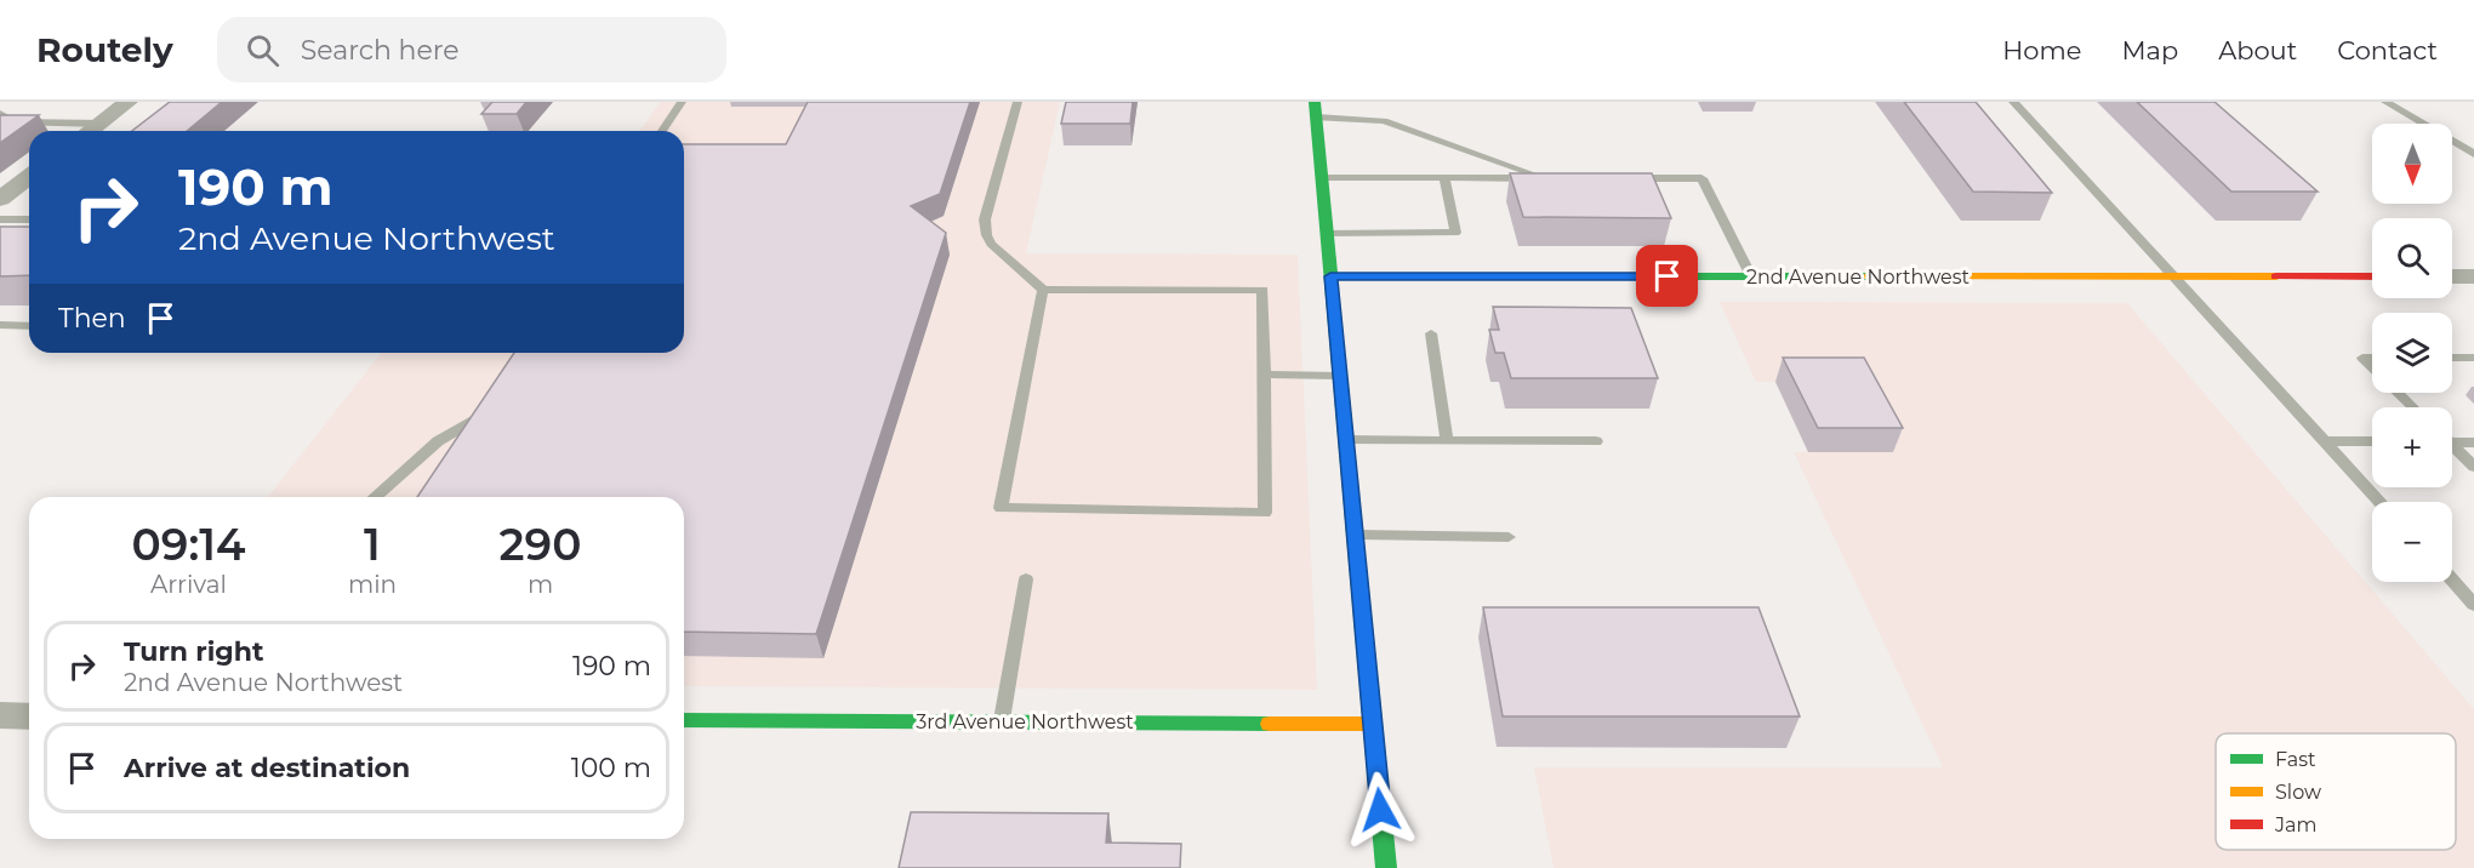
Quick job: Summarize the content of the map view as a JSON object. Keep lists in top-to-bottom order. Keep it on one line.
{"streets":{"street":["2nd Avenue Northwest","3rd Avenue Northwest"]},"legend":["Fast","Slow","Jam"],"north":"bottom","page":{"header":"Routely","search":"Search here","nav":["Home","Map","About","Contact"],"map_buttons":["+","−"],"turn":["190 m","2nd Avenue Northwest"],"then":"Then","eta":["09:14","Arrival","1","min","290","m"],"list":[{"name":"Turn right","note":"2nd Avenue Northwest","value":"190 m"},{"name":"Arrive at destination","value":"100 m"}]}}
